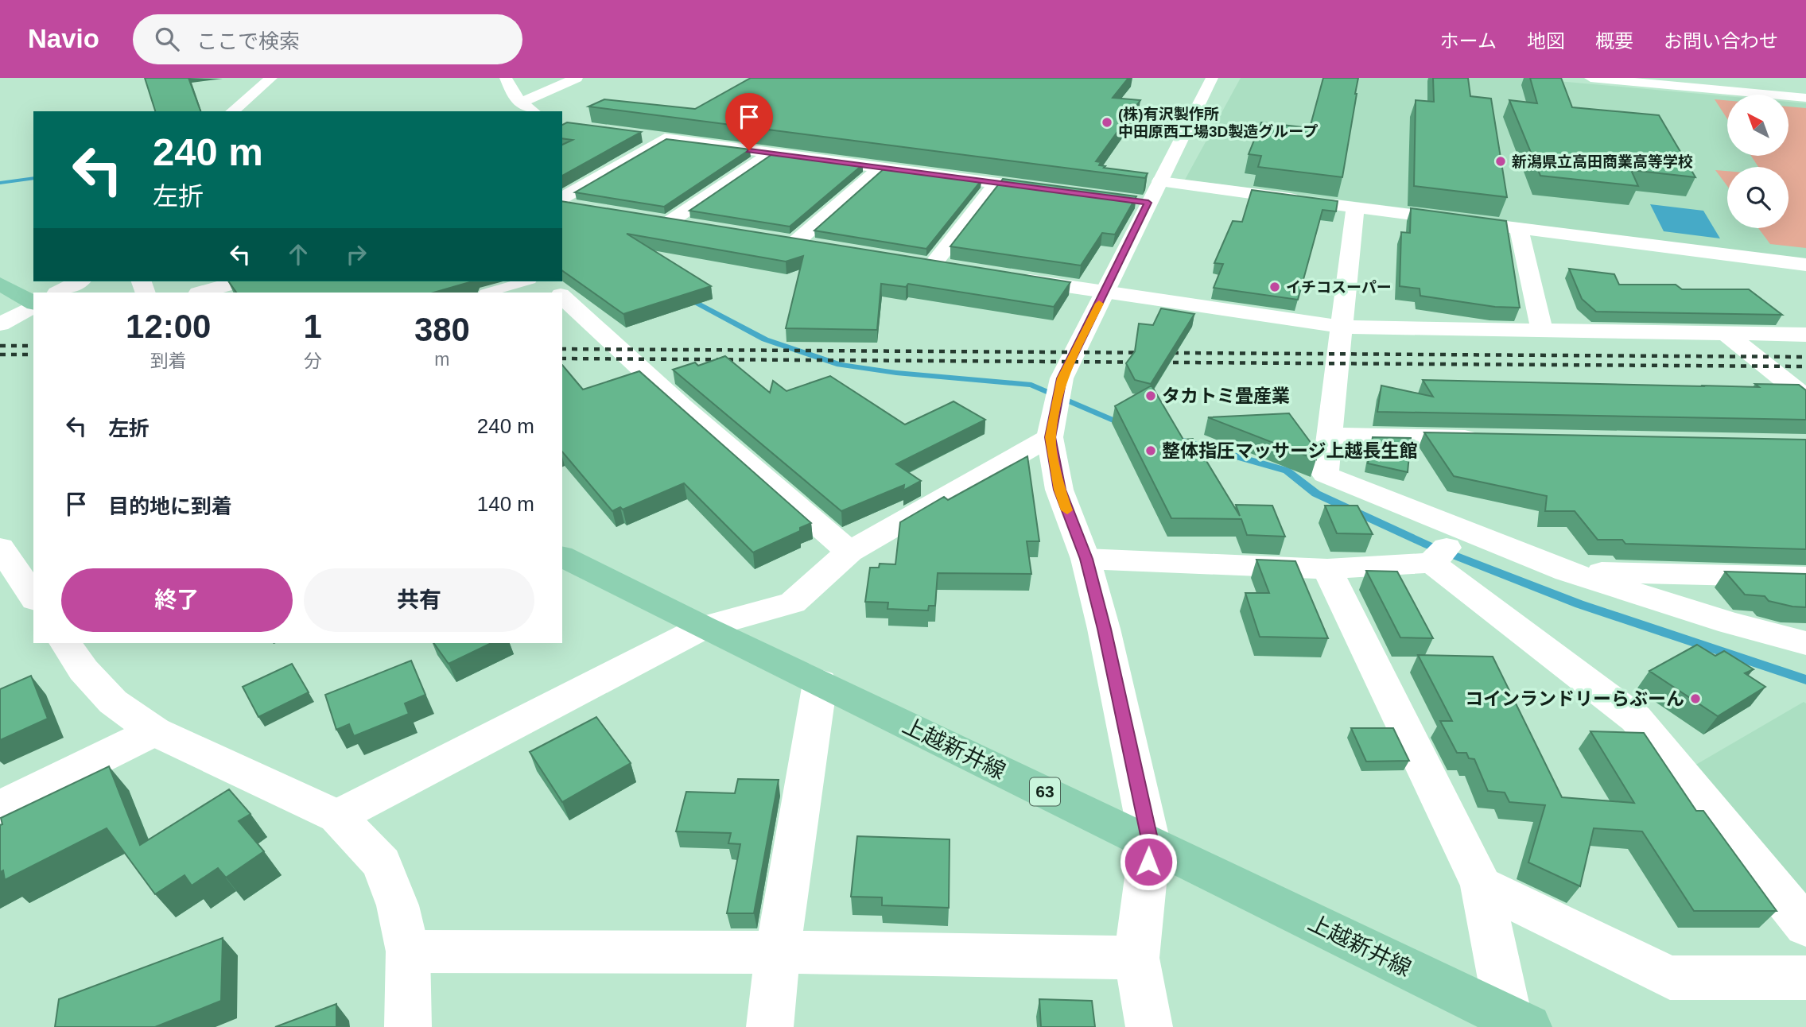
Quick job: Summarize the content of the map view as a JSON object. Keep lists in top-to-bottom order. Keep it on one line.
{"streets":{"main road":["上越新井線","63"]},"places":["(株)有沢製作所 中田原西工場3D製造グループ","新潟県立高田商業高等学校","イチコスーパー","タカトミ畳産業","整体指圧マッサージ上越長生館","コインランドリーらぶーん"],"north":"top left","page":{"header":"Navio","search":"ここで検索","nav":["ホーム","地図","概要","お問い合わせ"],"turn":["240 m","左折"],"eta":["12:00","到着","1","分","380","m"],"list":[{"name":"左折","value":"240 m"},{"name":"目的地に到着","value":"140 m"}],"buttons":["終了","共有"]}}
